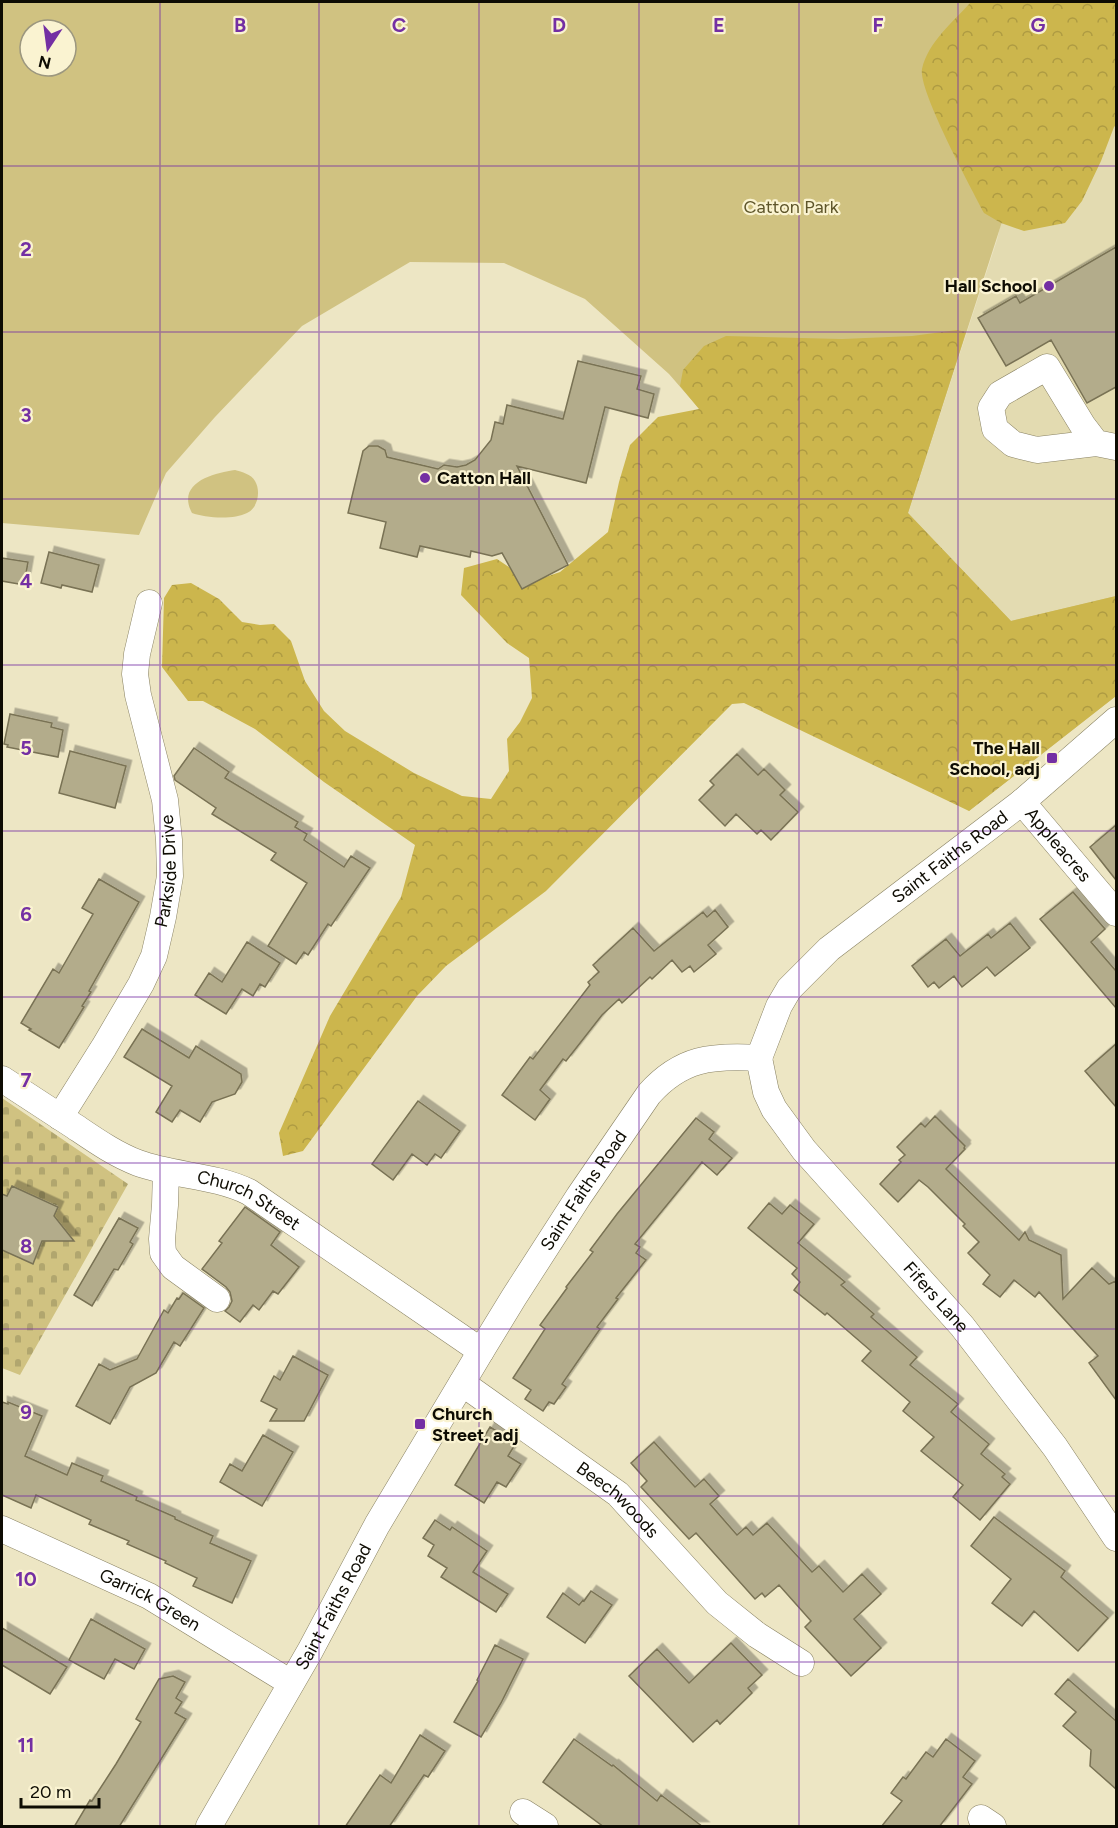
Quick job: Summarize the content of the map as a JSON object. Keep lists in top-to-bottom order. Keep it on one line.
{"streets":{"street":["Appleacres","Saint Faiths Road","Parkside Drive","Church Street","Fifers Lane","Beechwoods","Garrick Green"]},"crossings":[["Appleacres","Saint Faiths Road"],["Saint Faiths Road","Church Street"],["Saint Faiths Road","Fifers Lane"],["Saint Faiths Road","Beechwoods"],["Saint Faiths Road","Garrick Green"],["Parkside Drive","Church Street"]],"parks":["Catton Park"],"places":{"other":["Hall School","Catton Hall"],"transit":["The Hall School, adj","Church Street, adj"]},"scale_bar":"20 m","north":"bottom","grid":{"columns":["B","C","D","E","F","G"],"rows":["2","3","4","5","6","7","8","9","10","11"]}}
